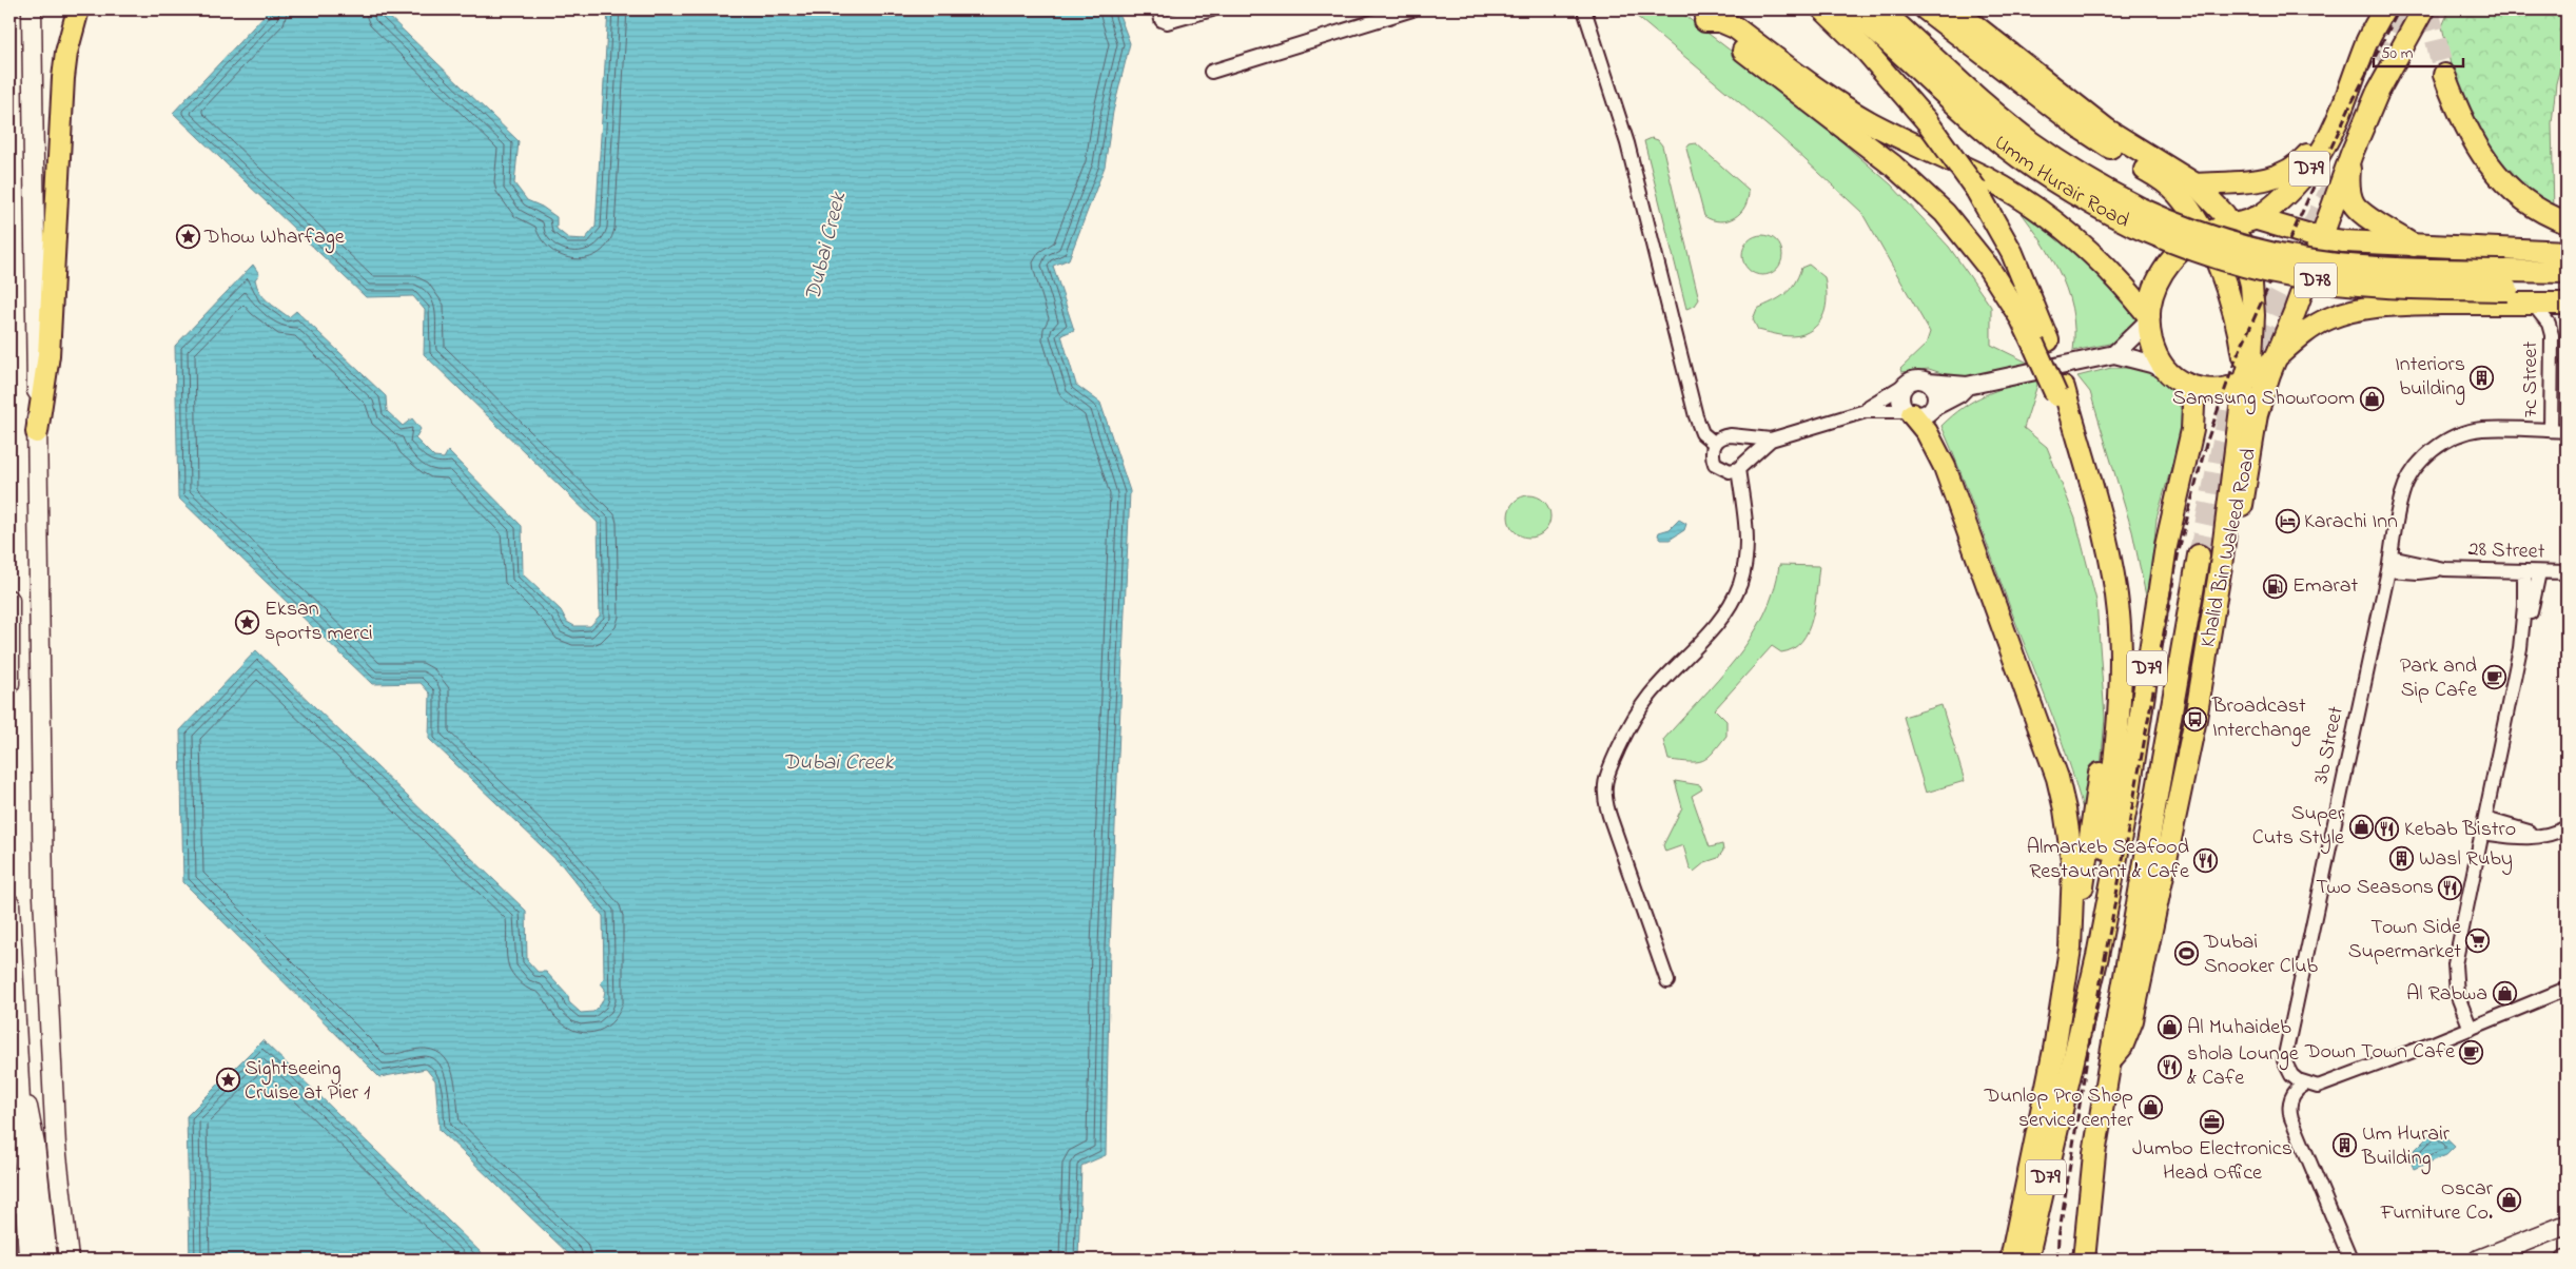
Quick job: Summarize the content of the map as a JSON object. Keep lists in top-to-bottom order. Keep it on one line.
{"streets":{"main road":["D79","Umm Hurair Road","D78","Khalid Bin Waleed Road"],"street":["7c Street","28 Street","3b Street"]},"crossings":[["D79","Khalid Bin Waleed Road"],["7c Street","3b Street"],["28 Street","3b Street"]],"water":["Dubai Creek"],"places":{"place":["Dhow Wharfage","Eksan sports merci","Sightseeing Cruise at Pier 1"],"building":["Interiors building","Wasl Ruby","Um Hurair Building"],"shop":["Samsung Showroom","Super Cuts Style","Al Rabwa","Al Muhaideb","Dunlop Pro Shop service center","Oscar Furniture Co."],"hotel":["Karachi Inn"],"fuel station":["Emarat"],"cafe":["Park and Sip Cafe","Down Town Cafe"],"bus stop":["Broadcast Interchange"],"restaurant":["Kebab Bistro","Almarkeb Seafood Restaurant & Cafe","Two Seasons","shola Lounge & Cafe"],"supermarket":["Town Side Supermarket"],"sports":["Dubai Snooker Club"],"office":["Jumbo Electronics Head Office"]},"scale_bar":"50 m"}
